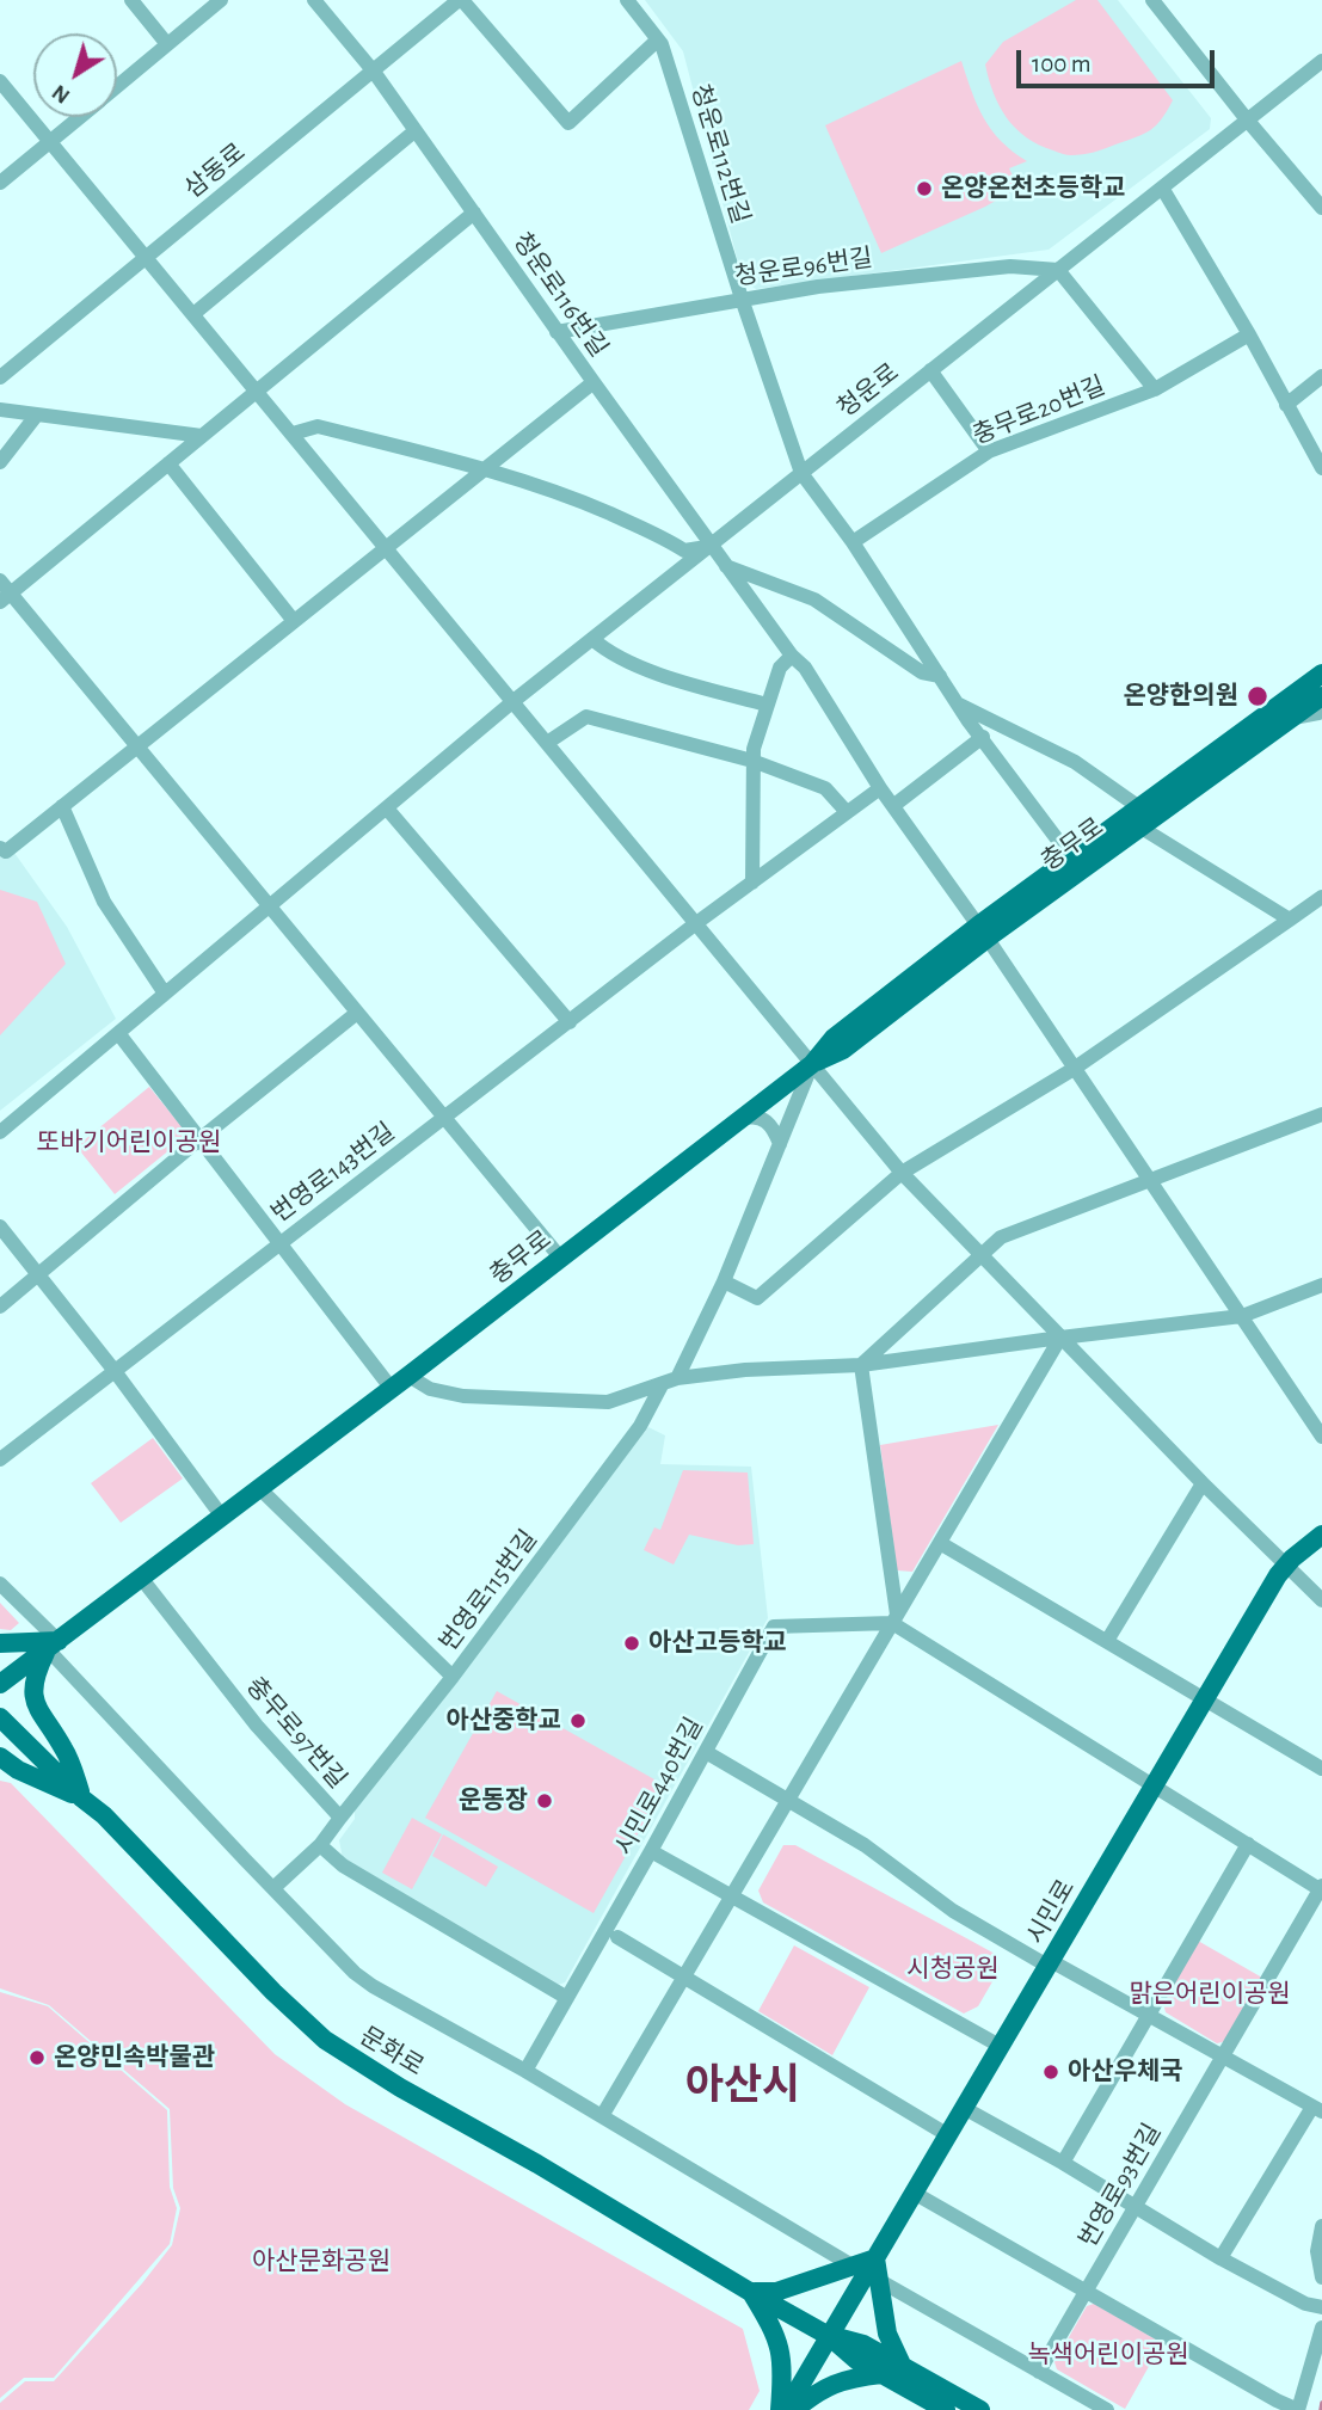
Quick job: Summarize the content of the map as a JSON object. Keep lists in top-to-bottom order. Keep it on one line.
{"streets":{"main road":["충무로","시민로","문화로"],"street":["청운로112번길","삼동로","청운로96번길","청운로116번길","청운로","충무로20번길","번영로143번길","번영로115번길","충무로97번길","시민로440번길","번영로93번길"]},"crossings":[["청운로112번길","청운로96번길"],["청운로112번길","청운로"],["청운로112번길","충무로20번길"],["청운로112번길","충무로"],["삼동로","청운로116번길"],["청운로96번길","청운로116번길"],["청운로96번길","청운로"],["청운로116번길","청운로"],["청운로116번길","충무로"],["청운로116번길","번영로143번길"],["충무로","번영로115번길"],["충무로","충무로97번길"],["번영로115번길","충무로97번길"],["시민로","문화로"]],"districts":["아산시"],"parks":["또바기어린이공원","시청공원","맑은어린이공원","아산문화공원","녹색어린이공원"],"places":["온양온천초등학교","온양한의원","아산고등학교","아산중학교","운동장","온양민속박물관","아산우체국"],"scale_bar":"100 m","north":"bottom left"}
